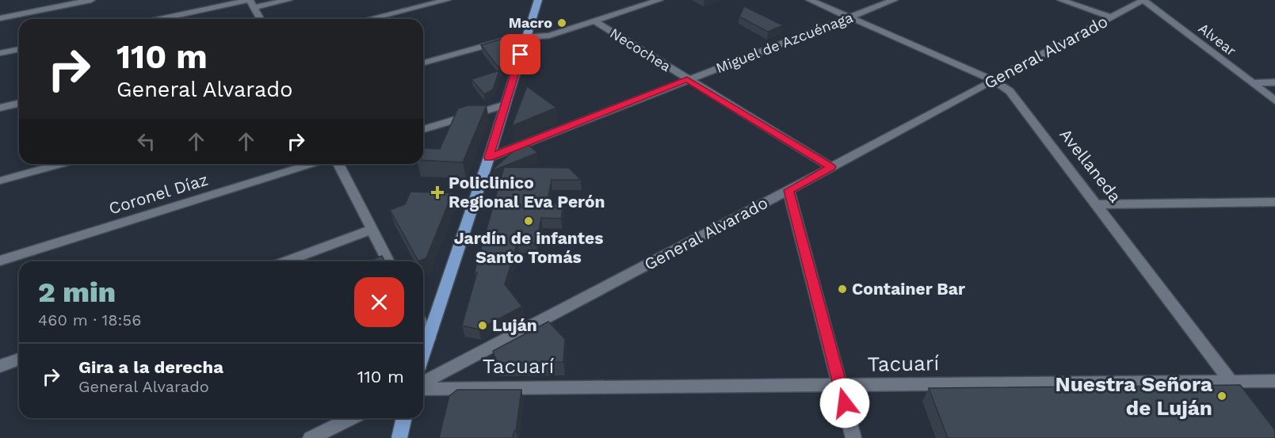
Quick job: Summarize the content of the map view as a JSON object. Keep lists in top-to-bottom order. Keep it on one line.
{"streets":{"street":["Alvear","Miguel de Azcuénaga","Necochea","General Alvarado","Avellaneda","Coronel Díaz","Tacuarí"]},"crossings":[["Alvear","General Alvarado"],["Miguel de Azcuénaga","Necochea"],["Miguel de Azcuénaga","Avellaneda"],["Necochea","General Alvarado"],["General Alvarado","Avellaneda"],["Avellaneda","Tacuarí"]],"places":{"other":["Macro","Jardín de infantes Santo Tomás","Container Bar","Luján","Nuestra Señora de Luján"],"health":["Policlinico Regional Eva Perón"]},"page":{"turn":["110 m","General Alvarado"],"heading":["2 min","460 m · 18:56"],"list":[{"name":"Gira a la derecha","note":"General Alvarado","value":"110 m"}]}}
